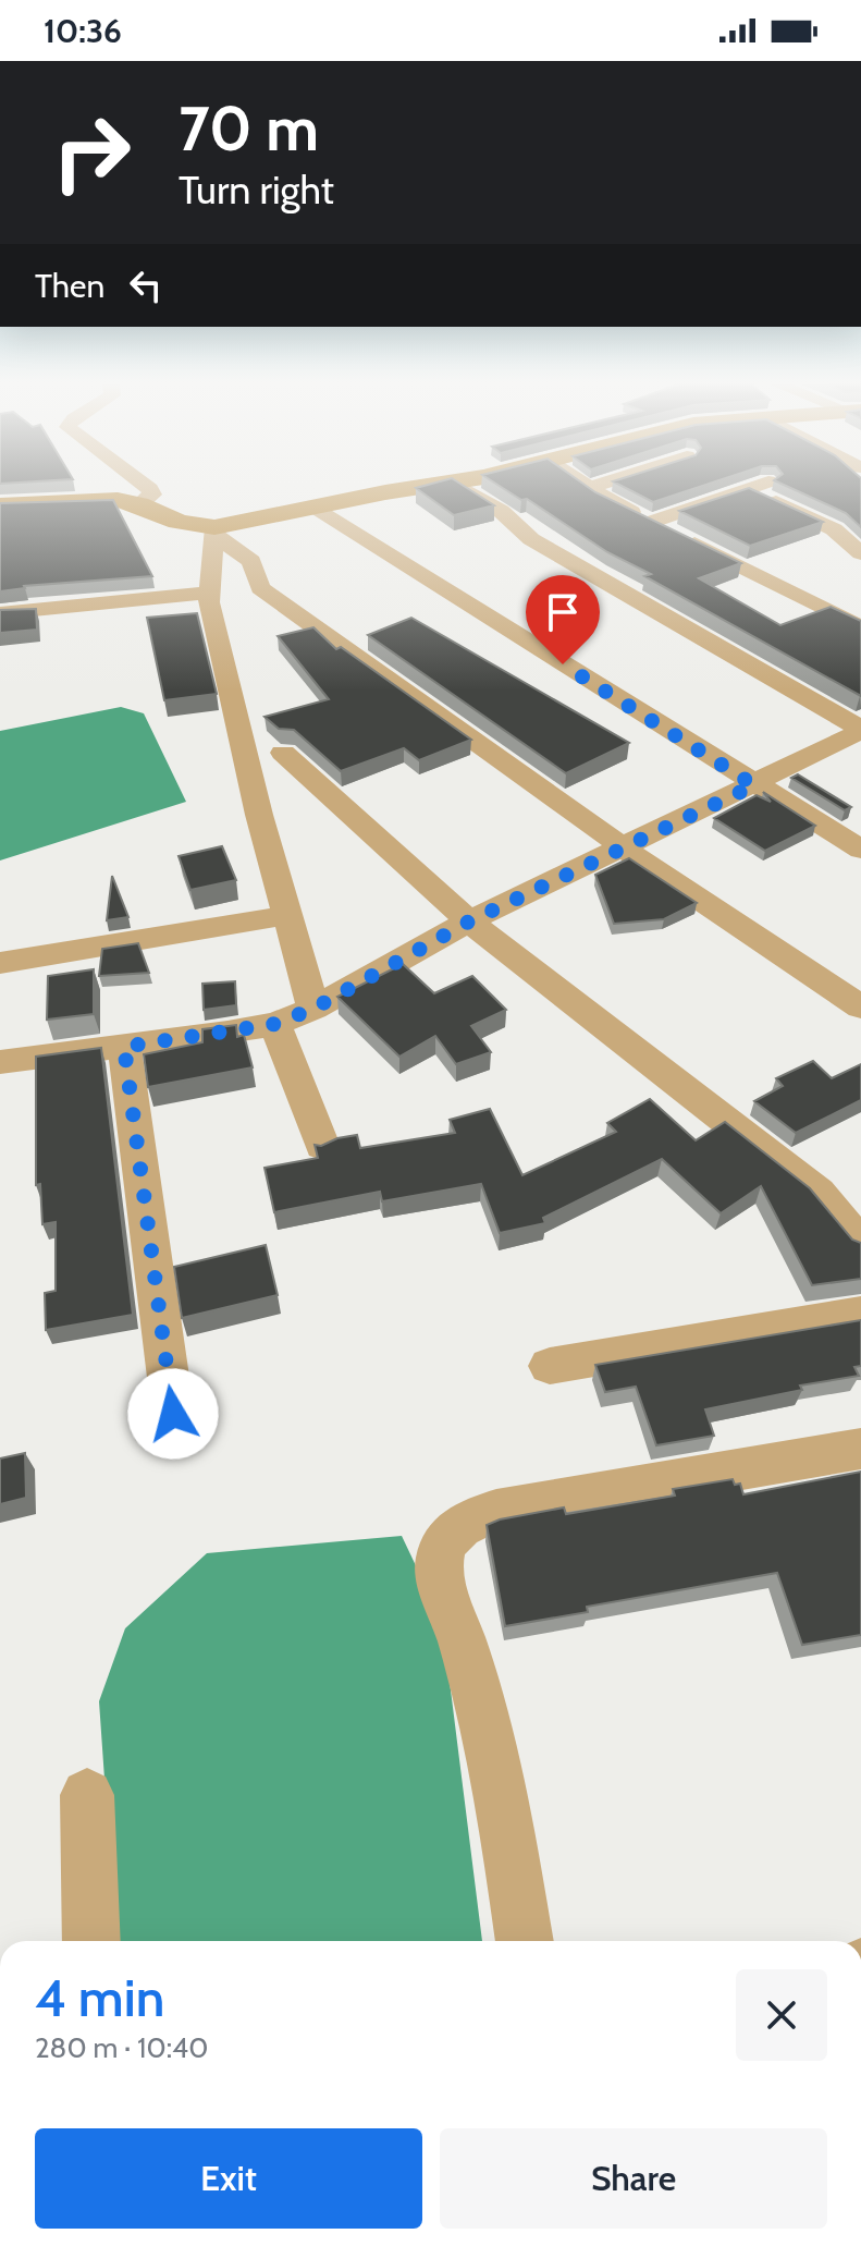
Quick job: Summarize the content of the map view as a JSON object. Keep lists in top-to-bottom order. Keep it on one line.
{"page":{"status":"10:36","turn":["70 m","Turn right"],"then":"Then","heading":["4 min","280 m · 10:40"],"buttons":["Exit","Share"]}}
